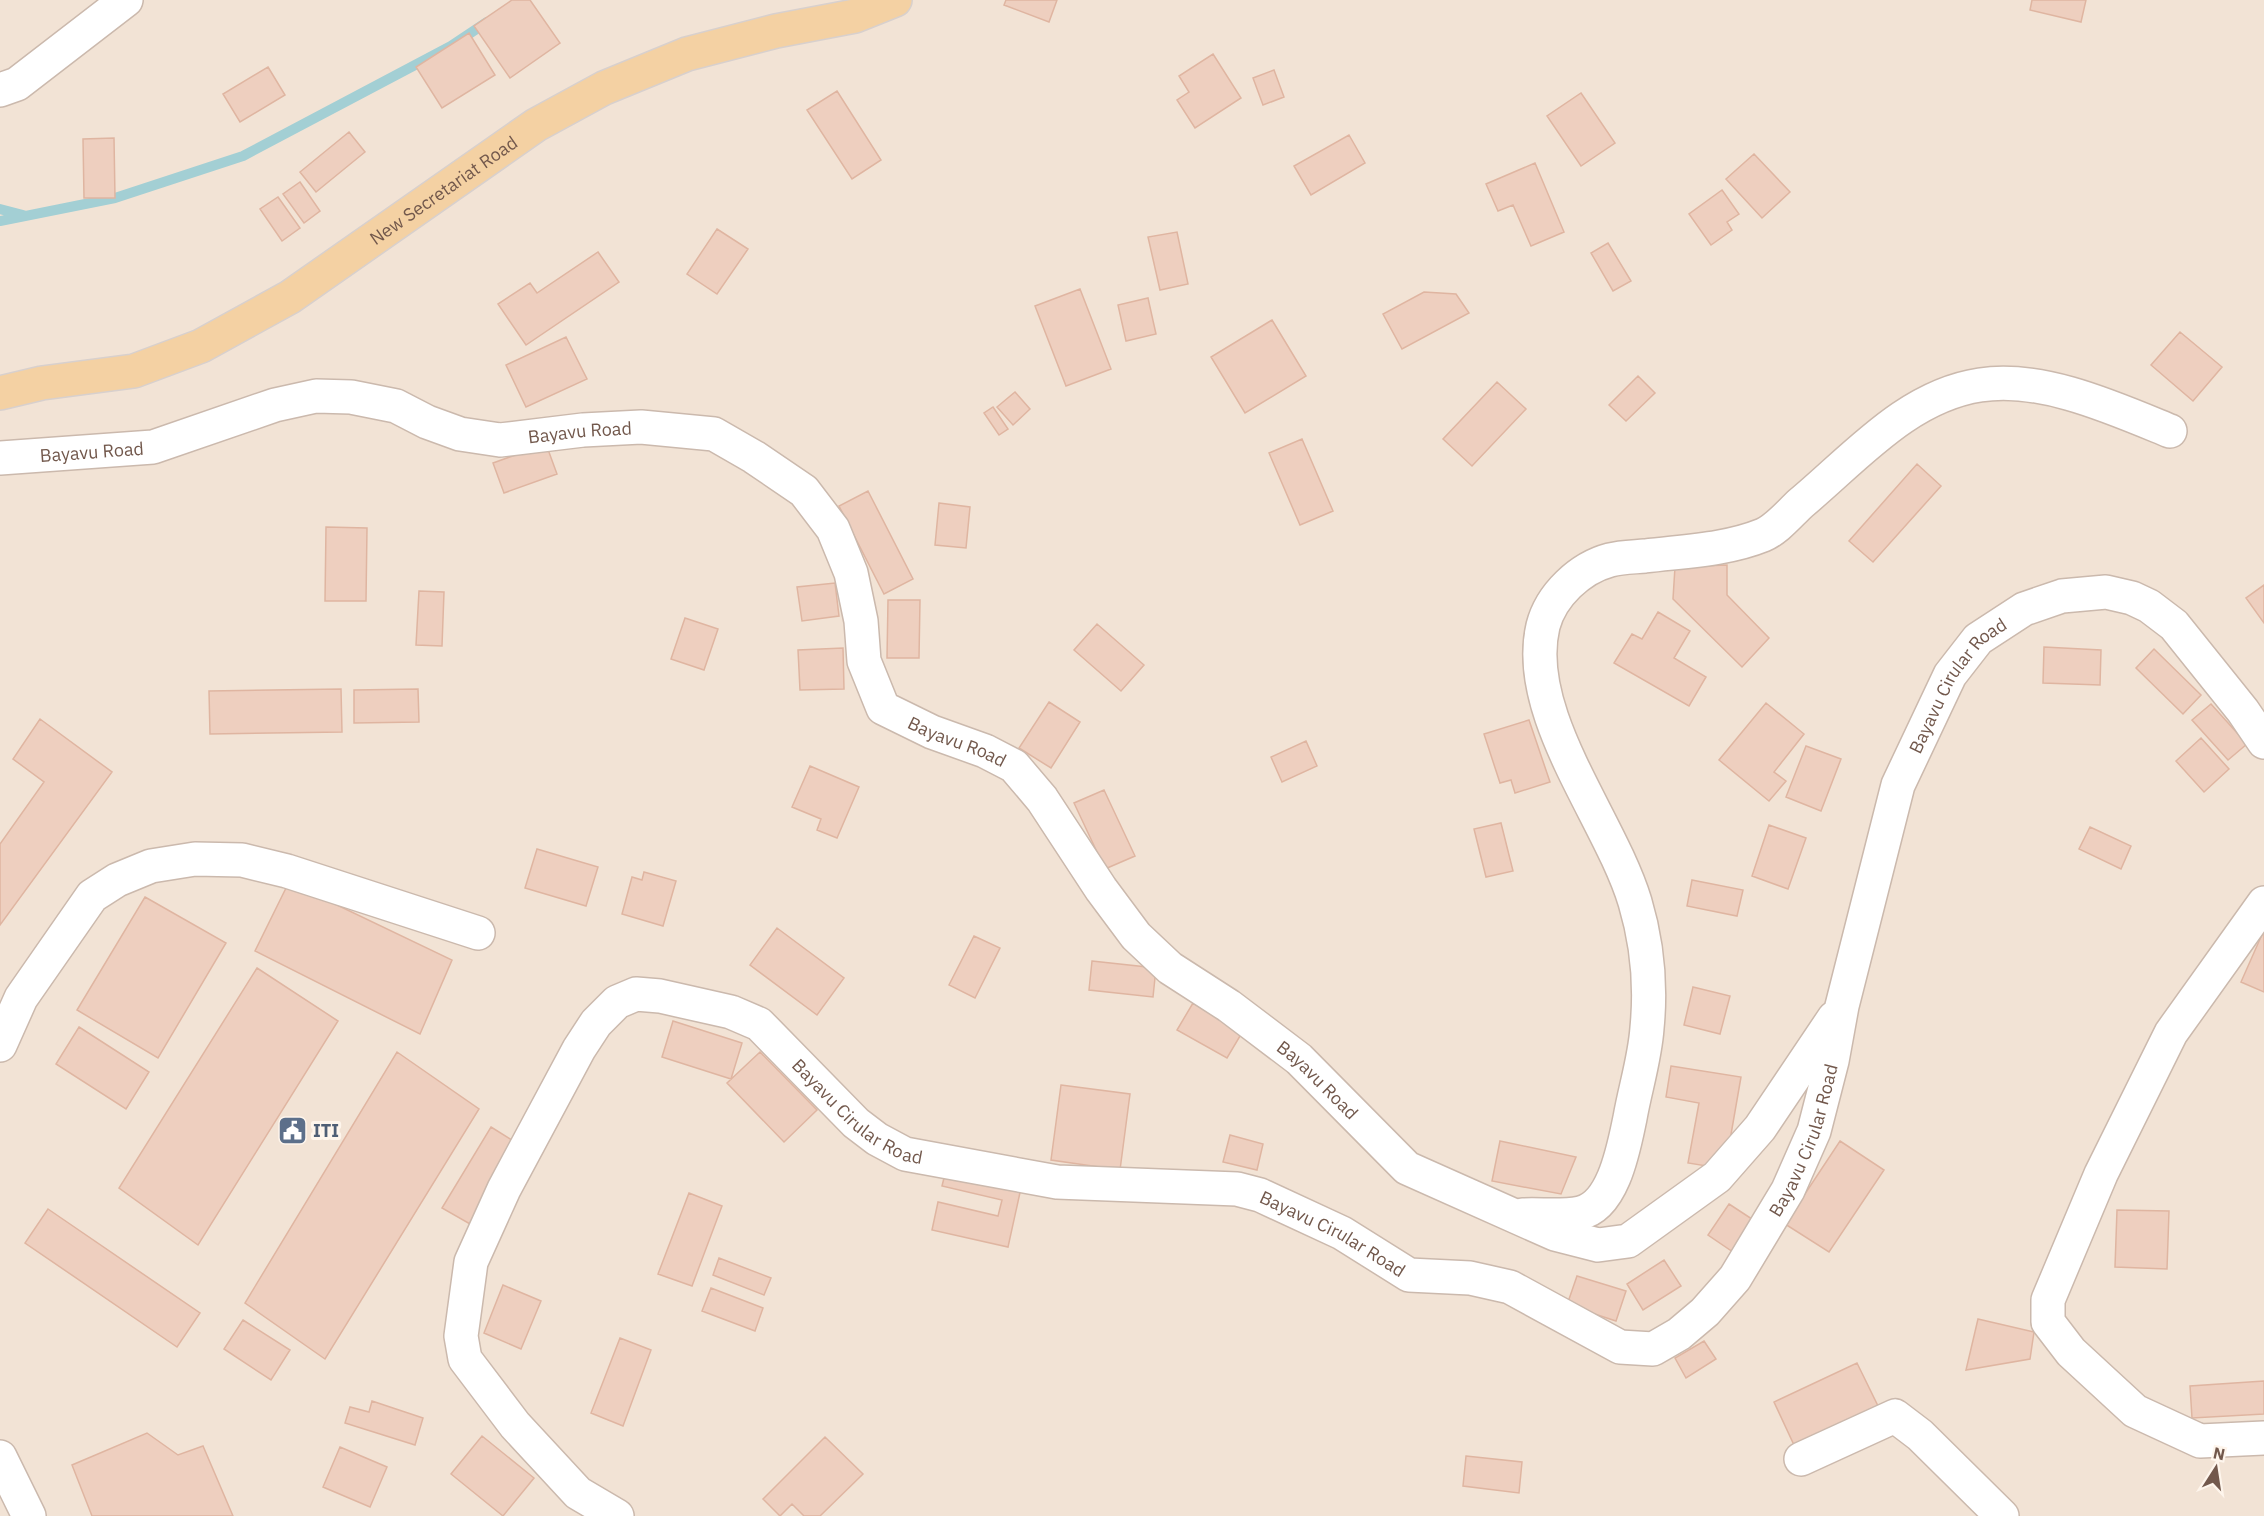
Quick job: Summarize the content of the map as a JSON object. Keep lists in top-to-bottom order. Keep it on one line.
{"streets":{"main road":["New Secretariat Road"],"street":["Bayavu Road","Bayavu Cirular Road"]},"crossings":[["Bayavu Road","Bayavu Cirular Road"]],"places":{"public building":["ITI"]},"north":"top"}
